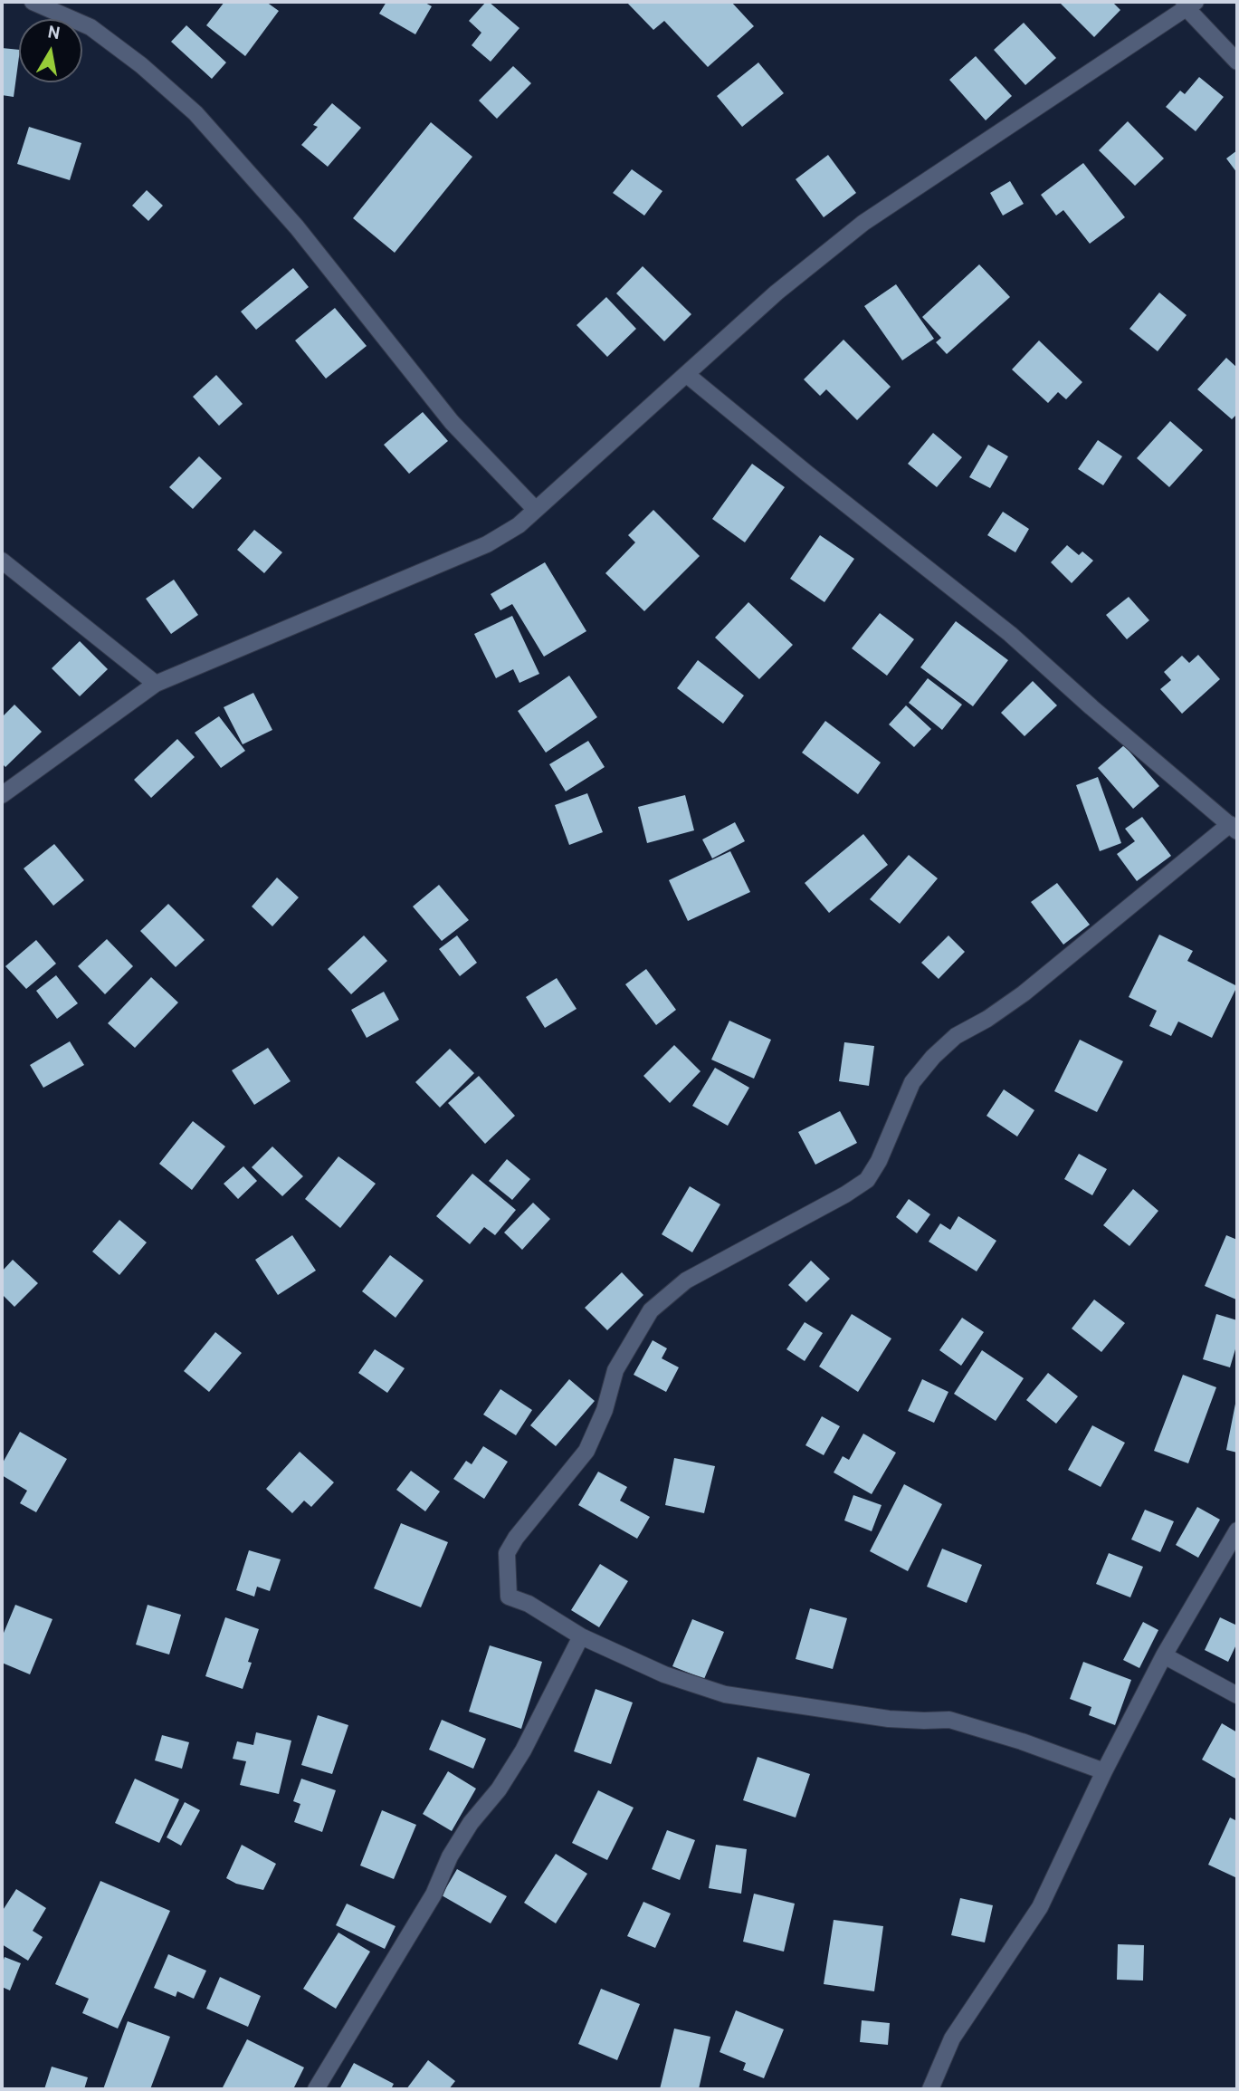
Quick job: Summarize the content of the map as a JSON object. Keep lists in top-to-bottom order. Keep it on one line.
{"north":"top"}
